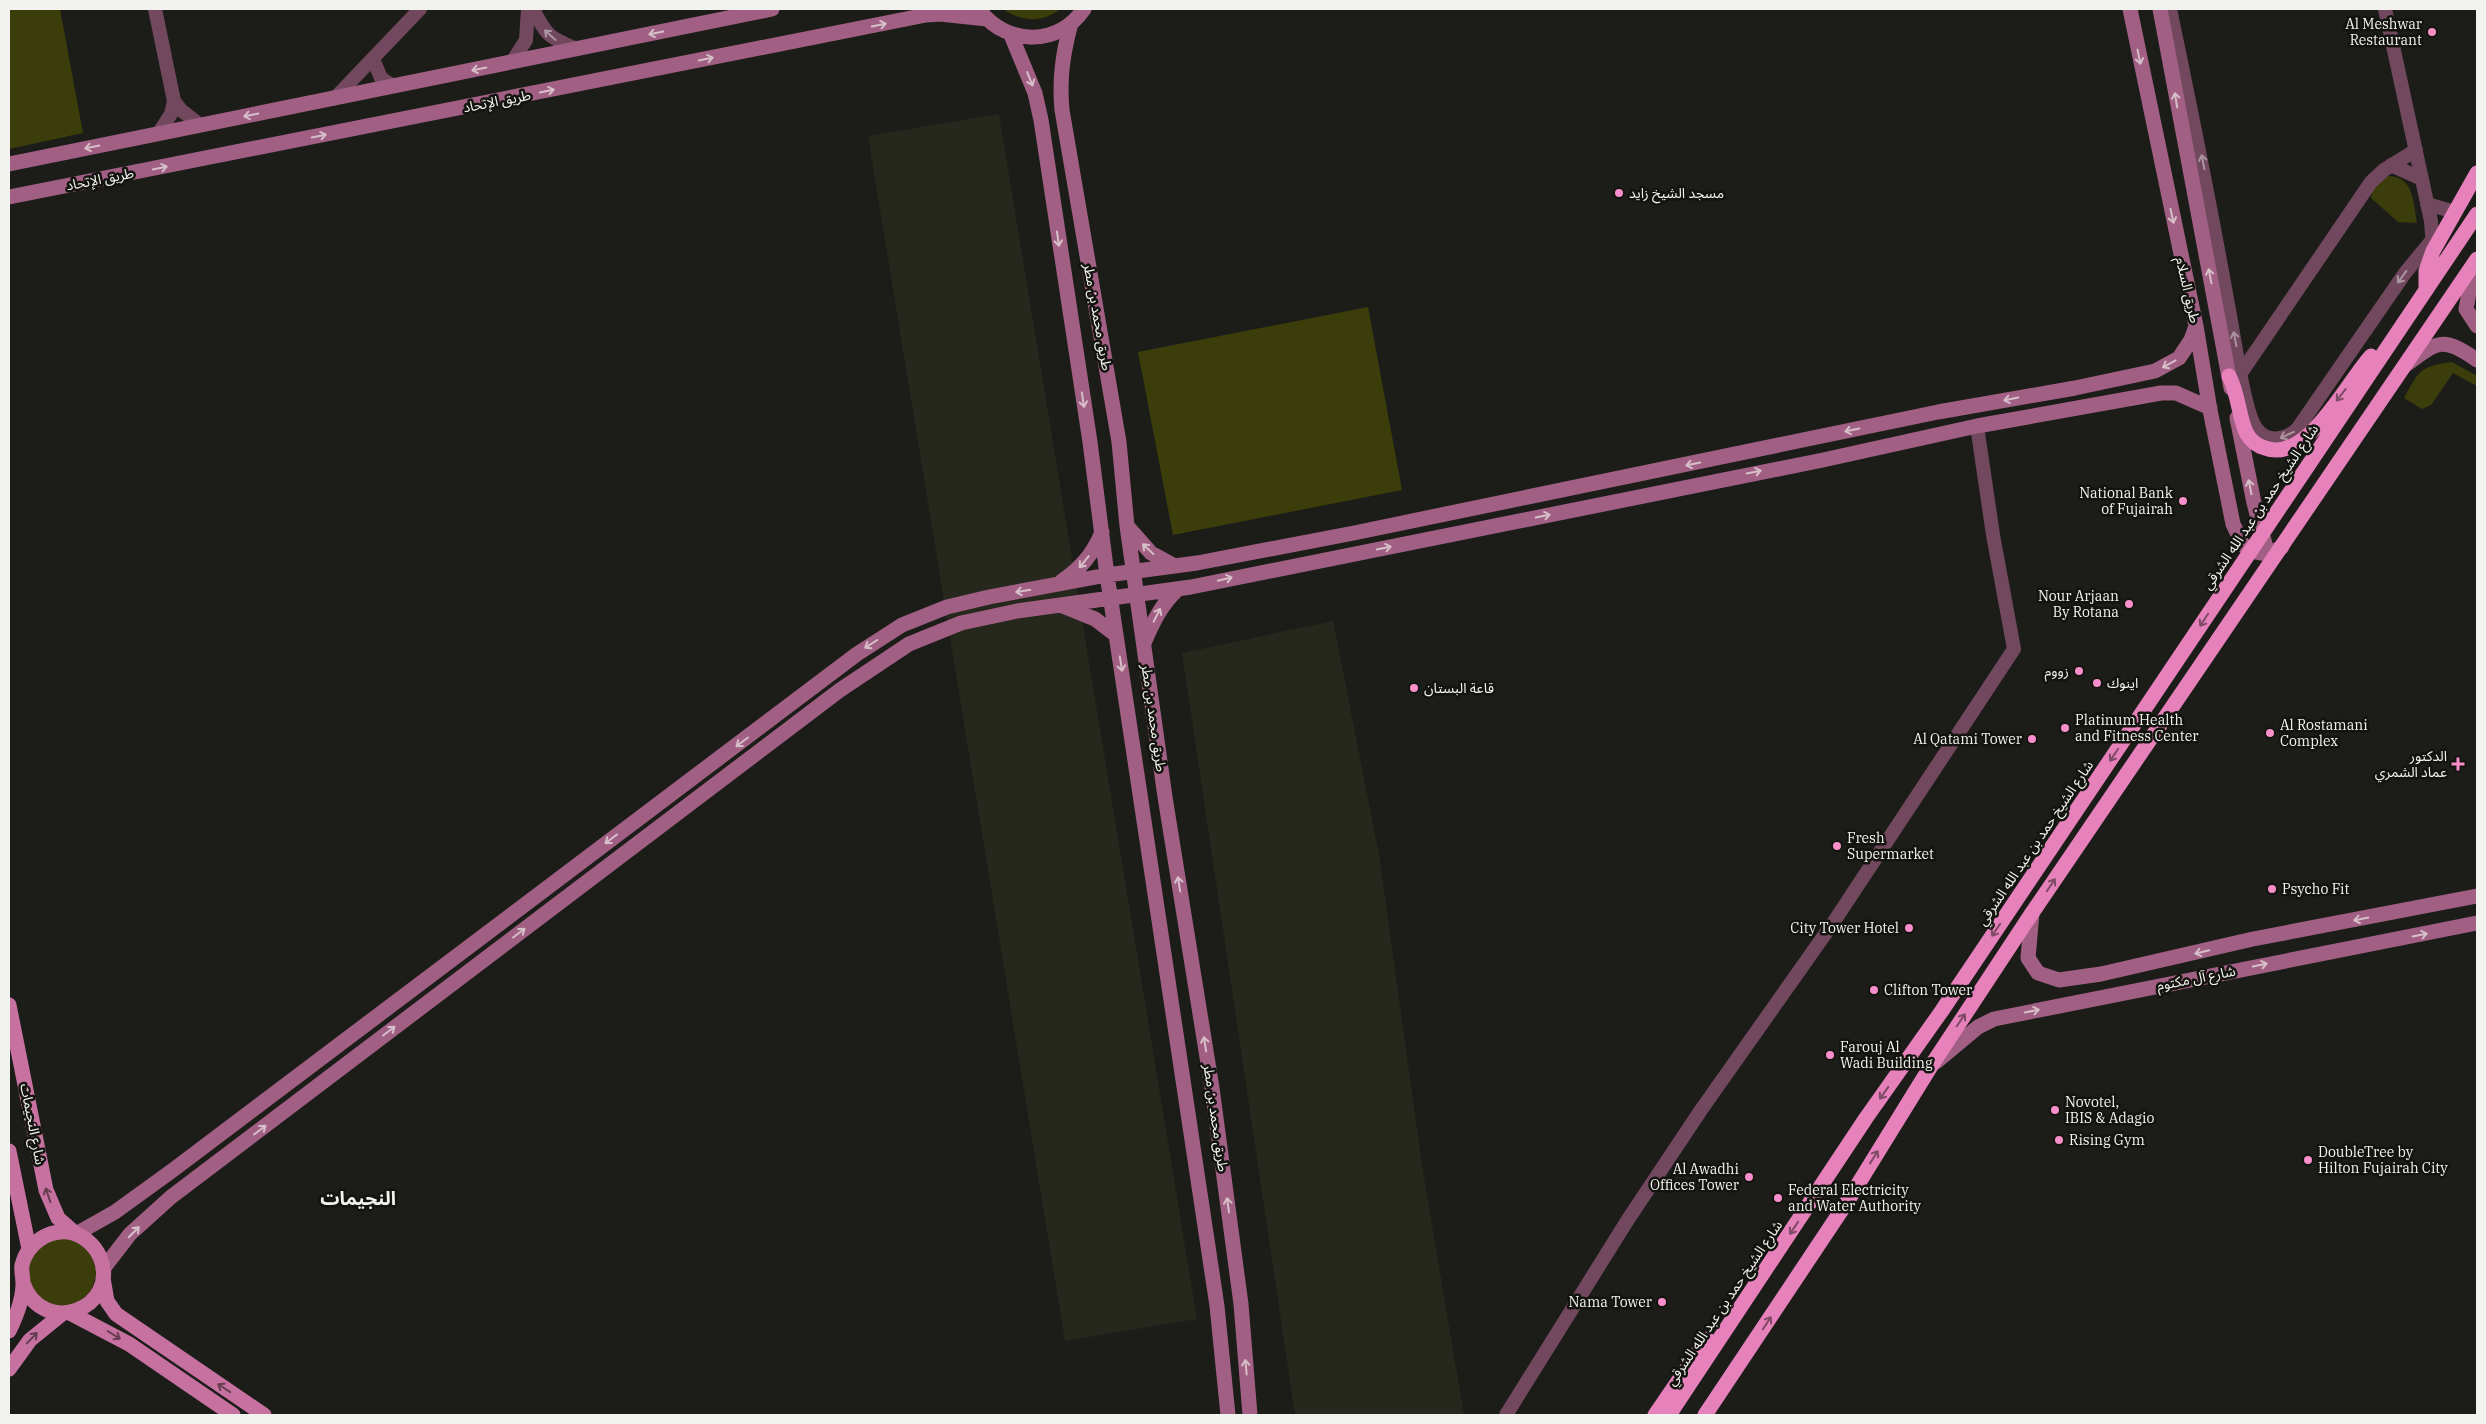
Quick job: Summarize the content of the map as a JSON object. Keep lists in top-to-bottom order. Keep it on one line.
{"streets":{"highway":["شارع الشيخ حمد بن عبد الله الشرقي"],"main road":["شارع النجيمات"],"street":["طريق اﻹتحاد","طريق السلام","طريق محمد بن مطر","شارع آل مكتوم"]},"crossings":[["طريق السلام","شارع الشيخ حمد بن عبد الله الشرقي"]],"districts":["النجيمات"],"places":{"other":["Al Meshwar Restaurant","مسجد الشيخ زايد","National Bank of Fujairah","Nour Arjaan By Rotana","زووم","اينوك","قاعة البستان","Platinum Health and Fitness Center","Al Rostamani Complex","Al Qatami Tower","Fresh Supermarket","Psycho Fit","City Tower Hotel","Clifton Tower","Farouj Al Wadi Building","Novotel, IBIS & Adagio","Rising Gym","DoubleTree by Hilton Fujairah City","Al Awadhi Offices Tower","Federal Electricity and Water Authority","Nama Tower"],"health":["الدكتور عماد الشمري"]}}
